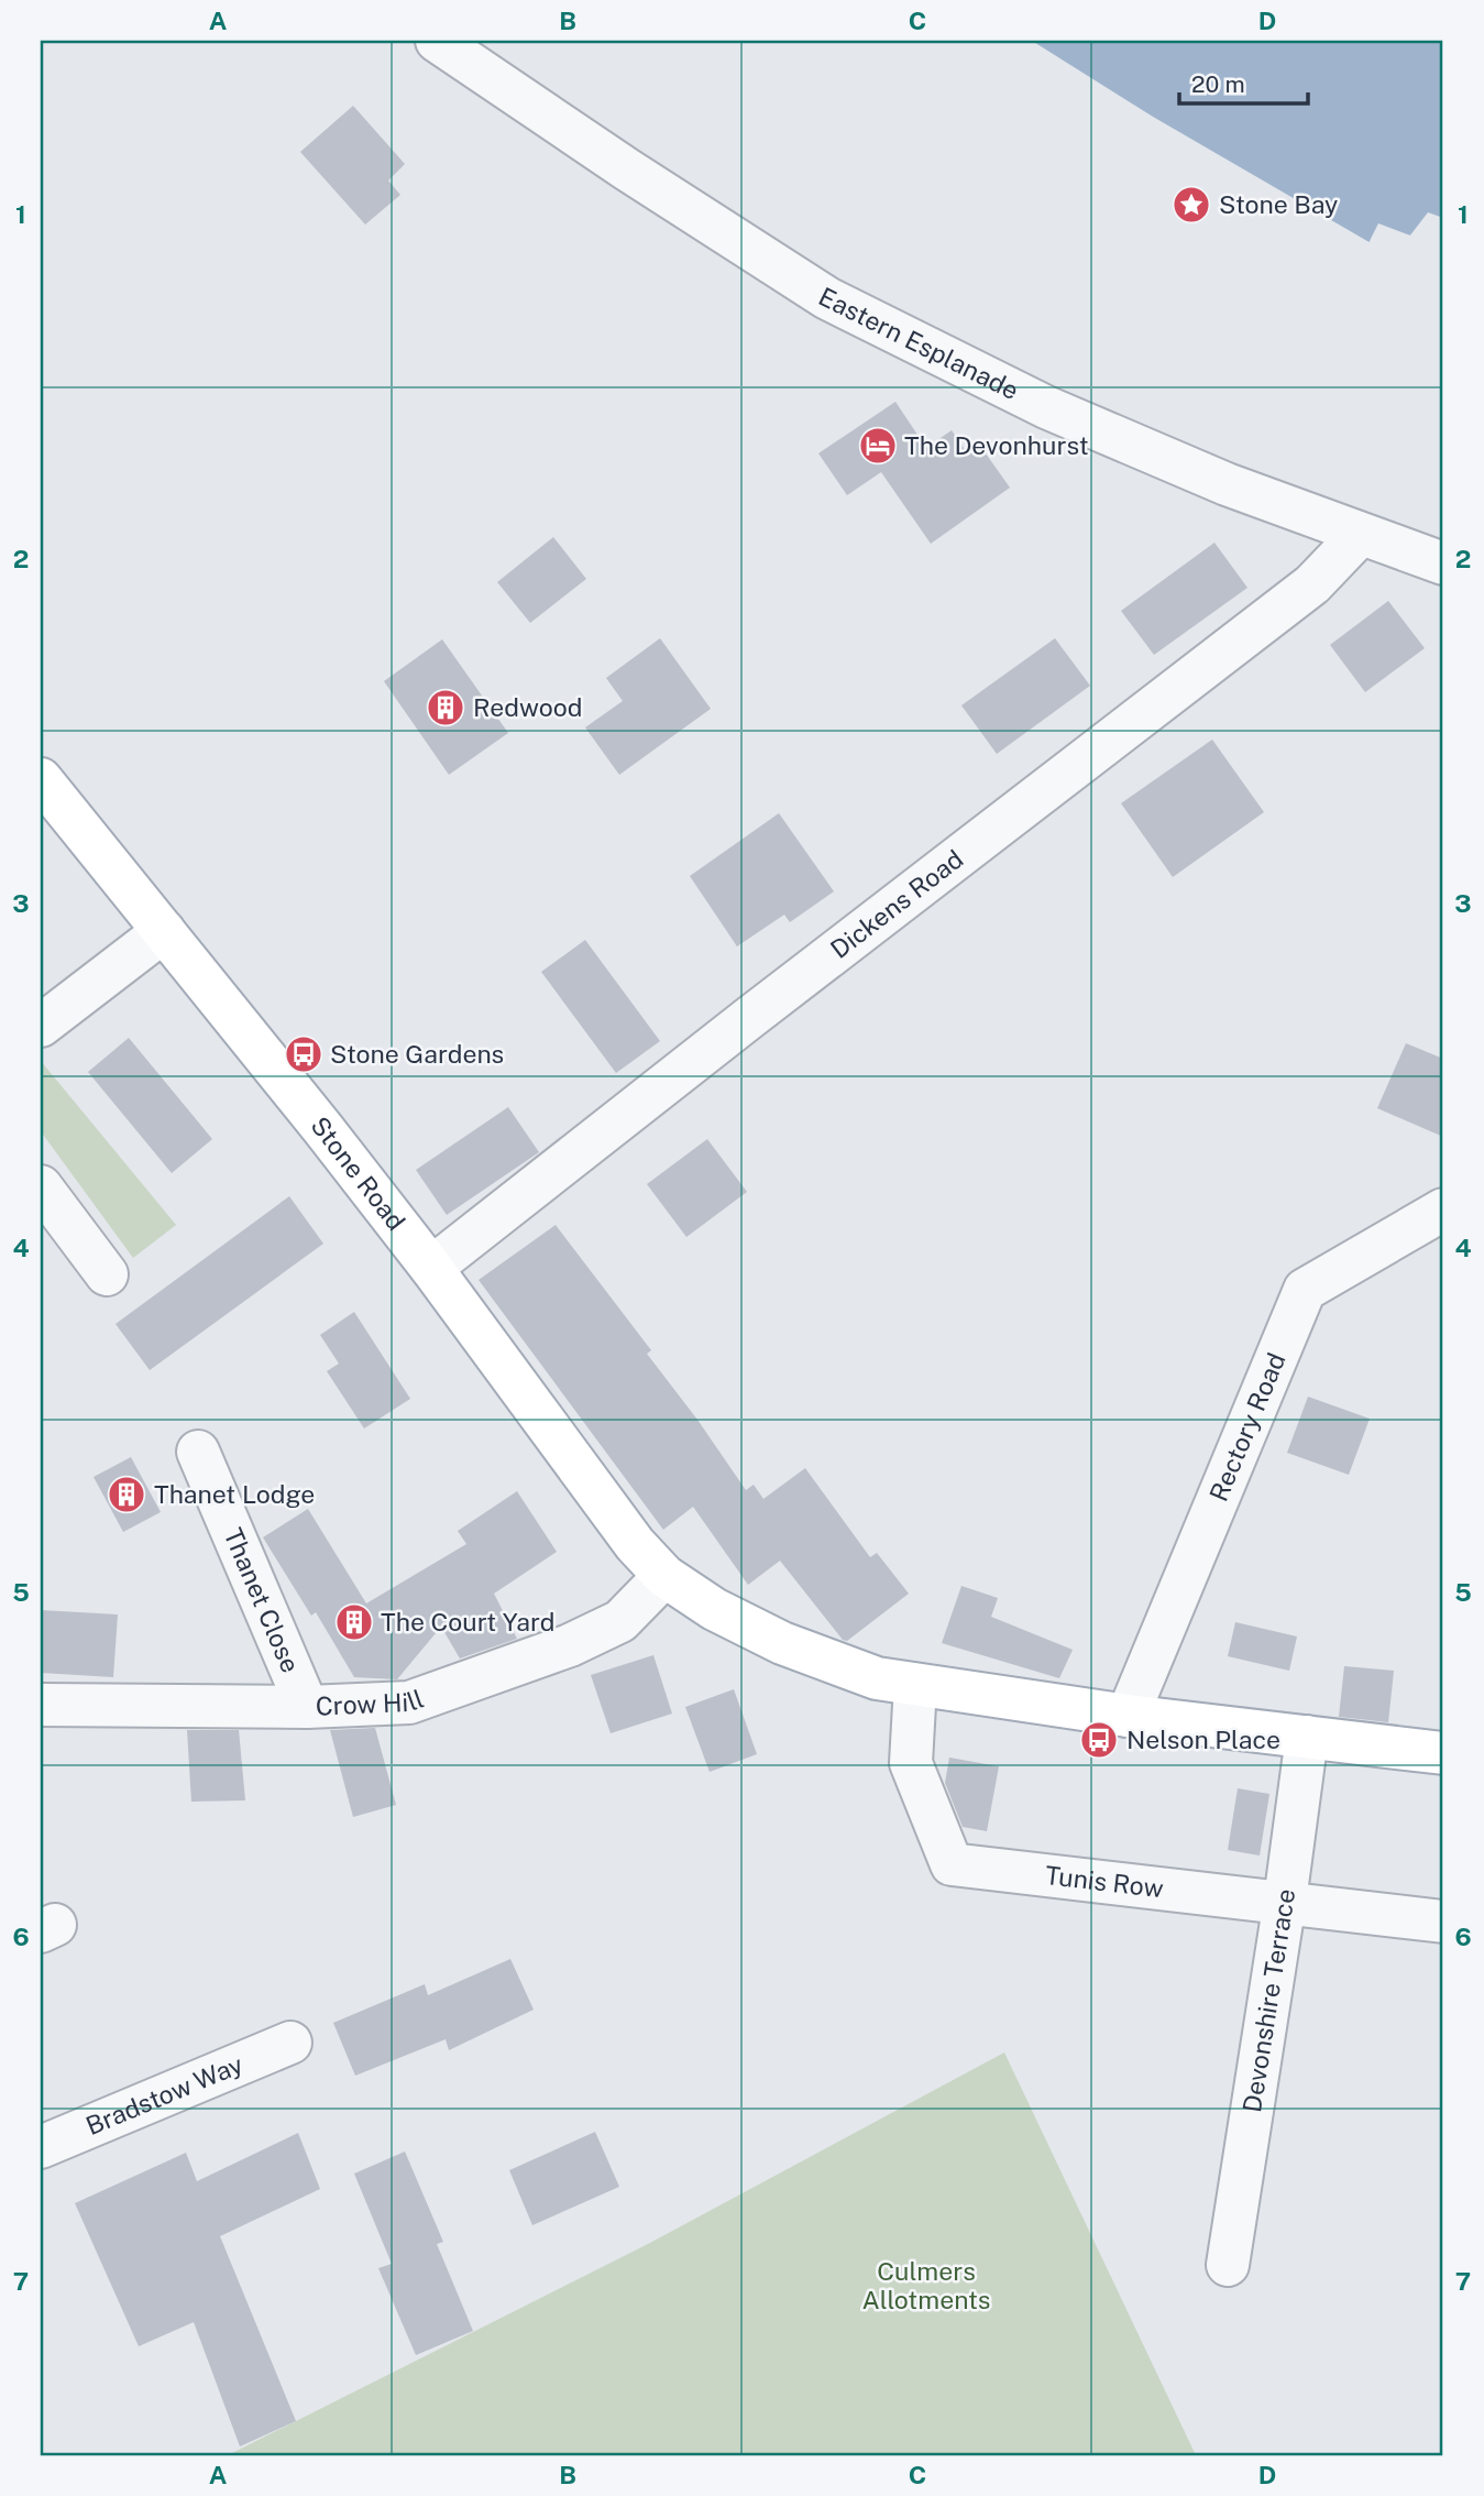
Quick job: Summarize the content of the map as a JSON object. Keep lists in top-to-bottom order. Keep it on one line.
{"streets":{"main road":["Stone Road"],"street":["Eastern Esplanade","Dickens Road","Rectory Road","Thanet Close","Crow Hill","Tunis Row","Devonshire Terrace","Bradstow Way"]},"crossings":[["Eastern Esplanade","Dickens Road"],["Dickens Road","Stone Road"],["Stone Road","Crow Hill"],["Thanet Close","Crow Hill"],["Tunis Row","Devonshire Terrace"]],"parks":["Culmers Allotments"],"places":{"place":["Stone Bay"],"hotel":["The Devonhurst"],"building":["Redwood","Thanet Lodge","The Court Yard"],"bus stop":["Stone Gardens","Nelson Place"]},"scale_bar":"20 m","grid":{"columns":["A","B","C","D"],"rows":["1","2","3","4","5","6","7"]}}
